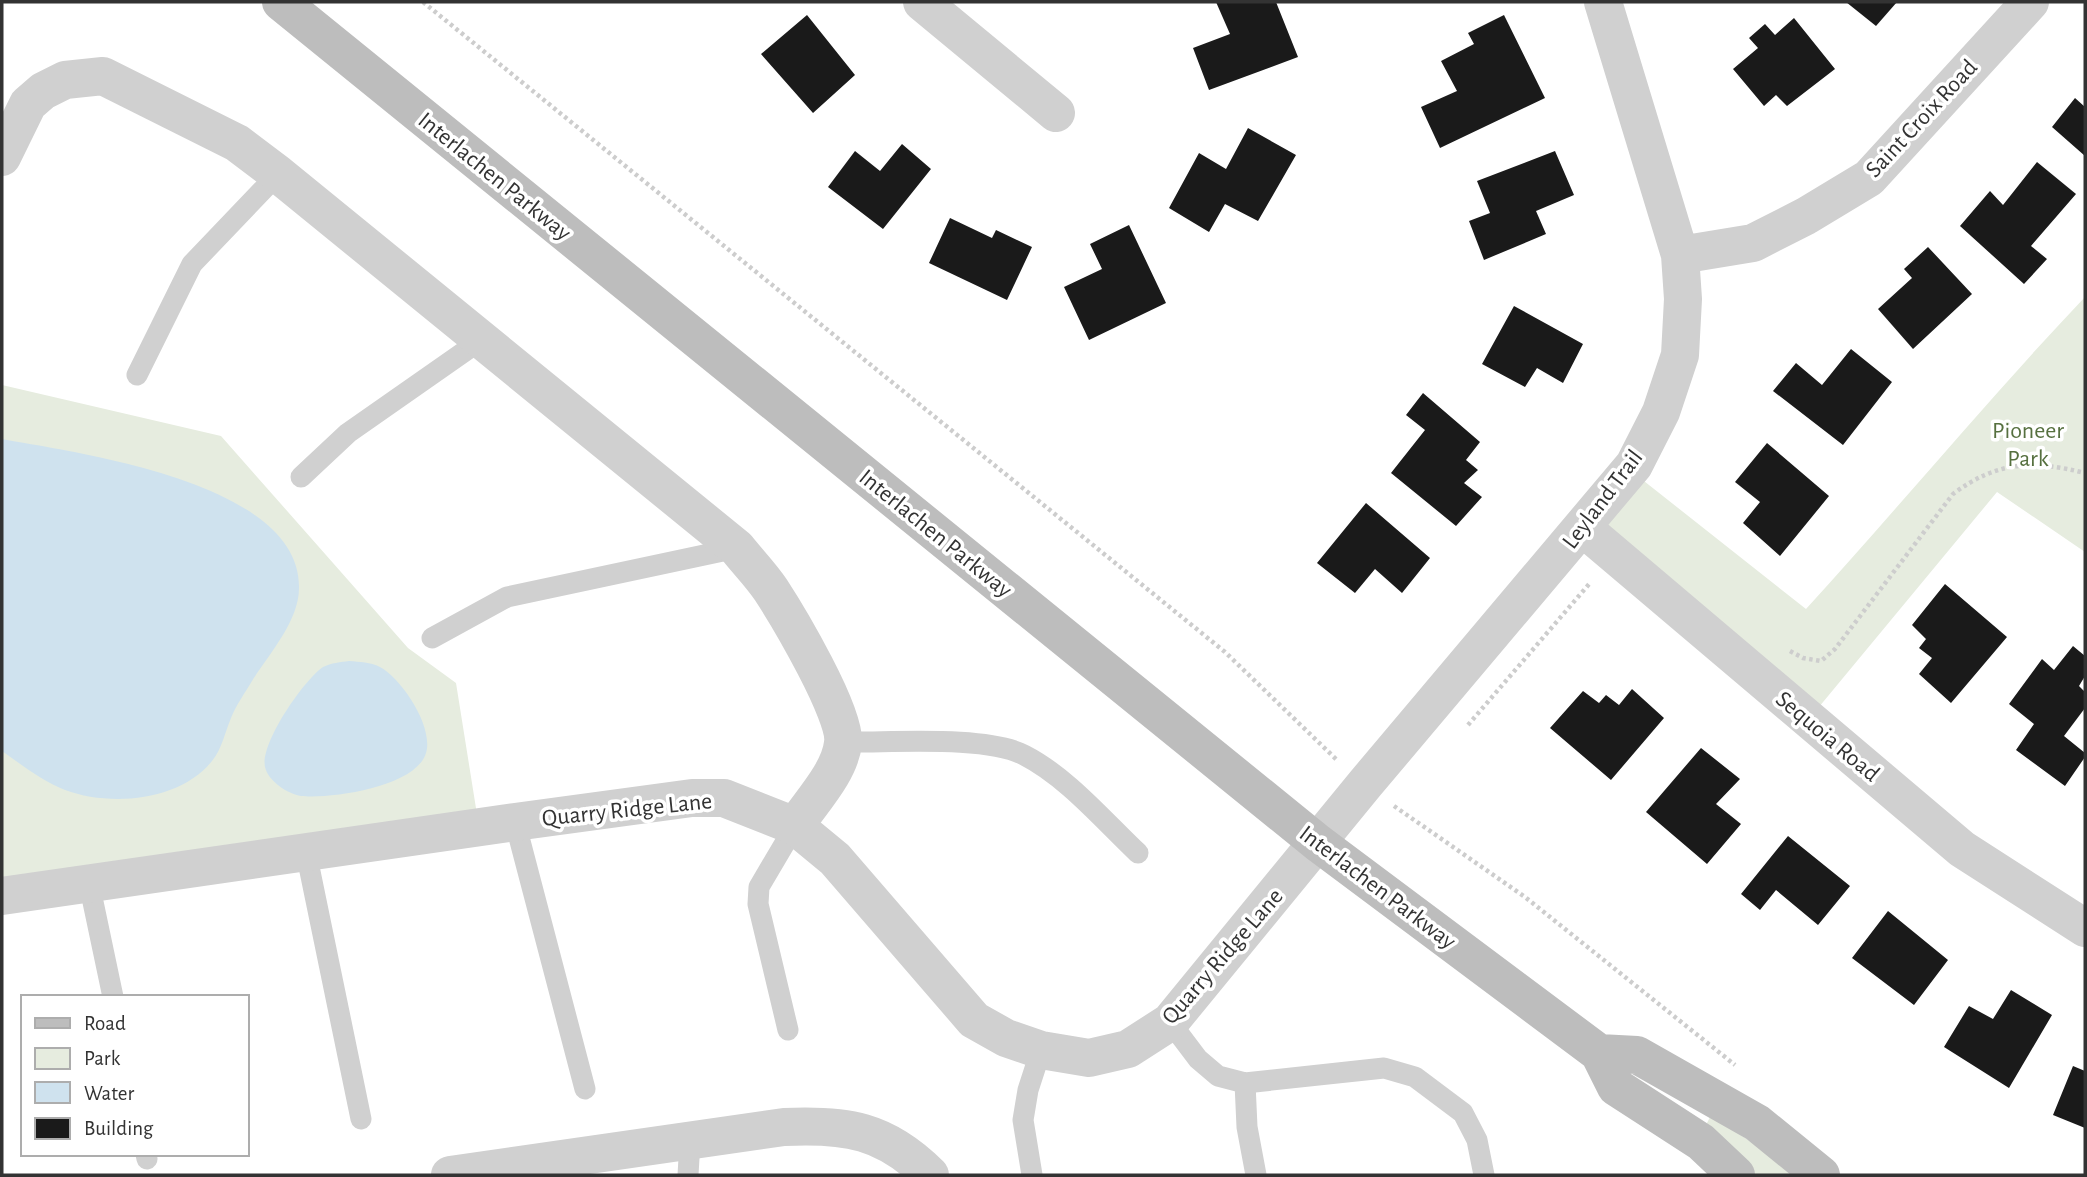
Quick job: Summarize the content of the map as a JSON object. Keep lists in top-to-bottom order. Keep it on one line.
{"streets":{"street":["Saint Croix Road","Interlachen Parkway","Leyland Trail","Sequoia Road","Quarry Ridge Lane"]},"crossings":[["Saint Croix Road","Leyland Trail"],["Interlachen Parkway","Leyland Trail"],["Interlachen Parkway","Quarry Ridge Lane"],["Leyland Trail","Sequoia Road"],["Leyland Trail","Quarry Ridge Lane"]],"parks":["Pioneer Park"],"legend":["Road","Park","Water","Building"]}
